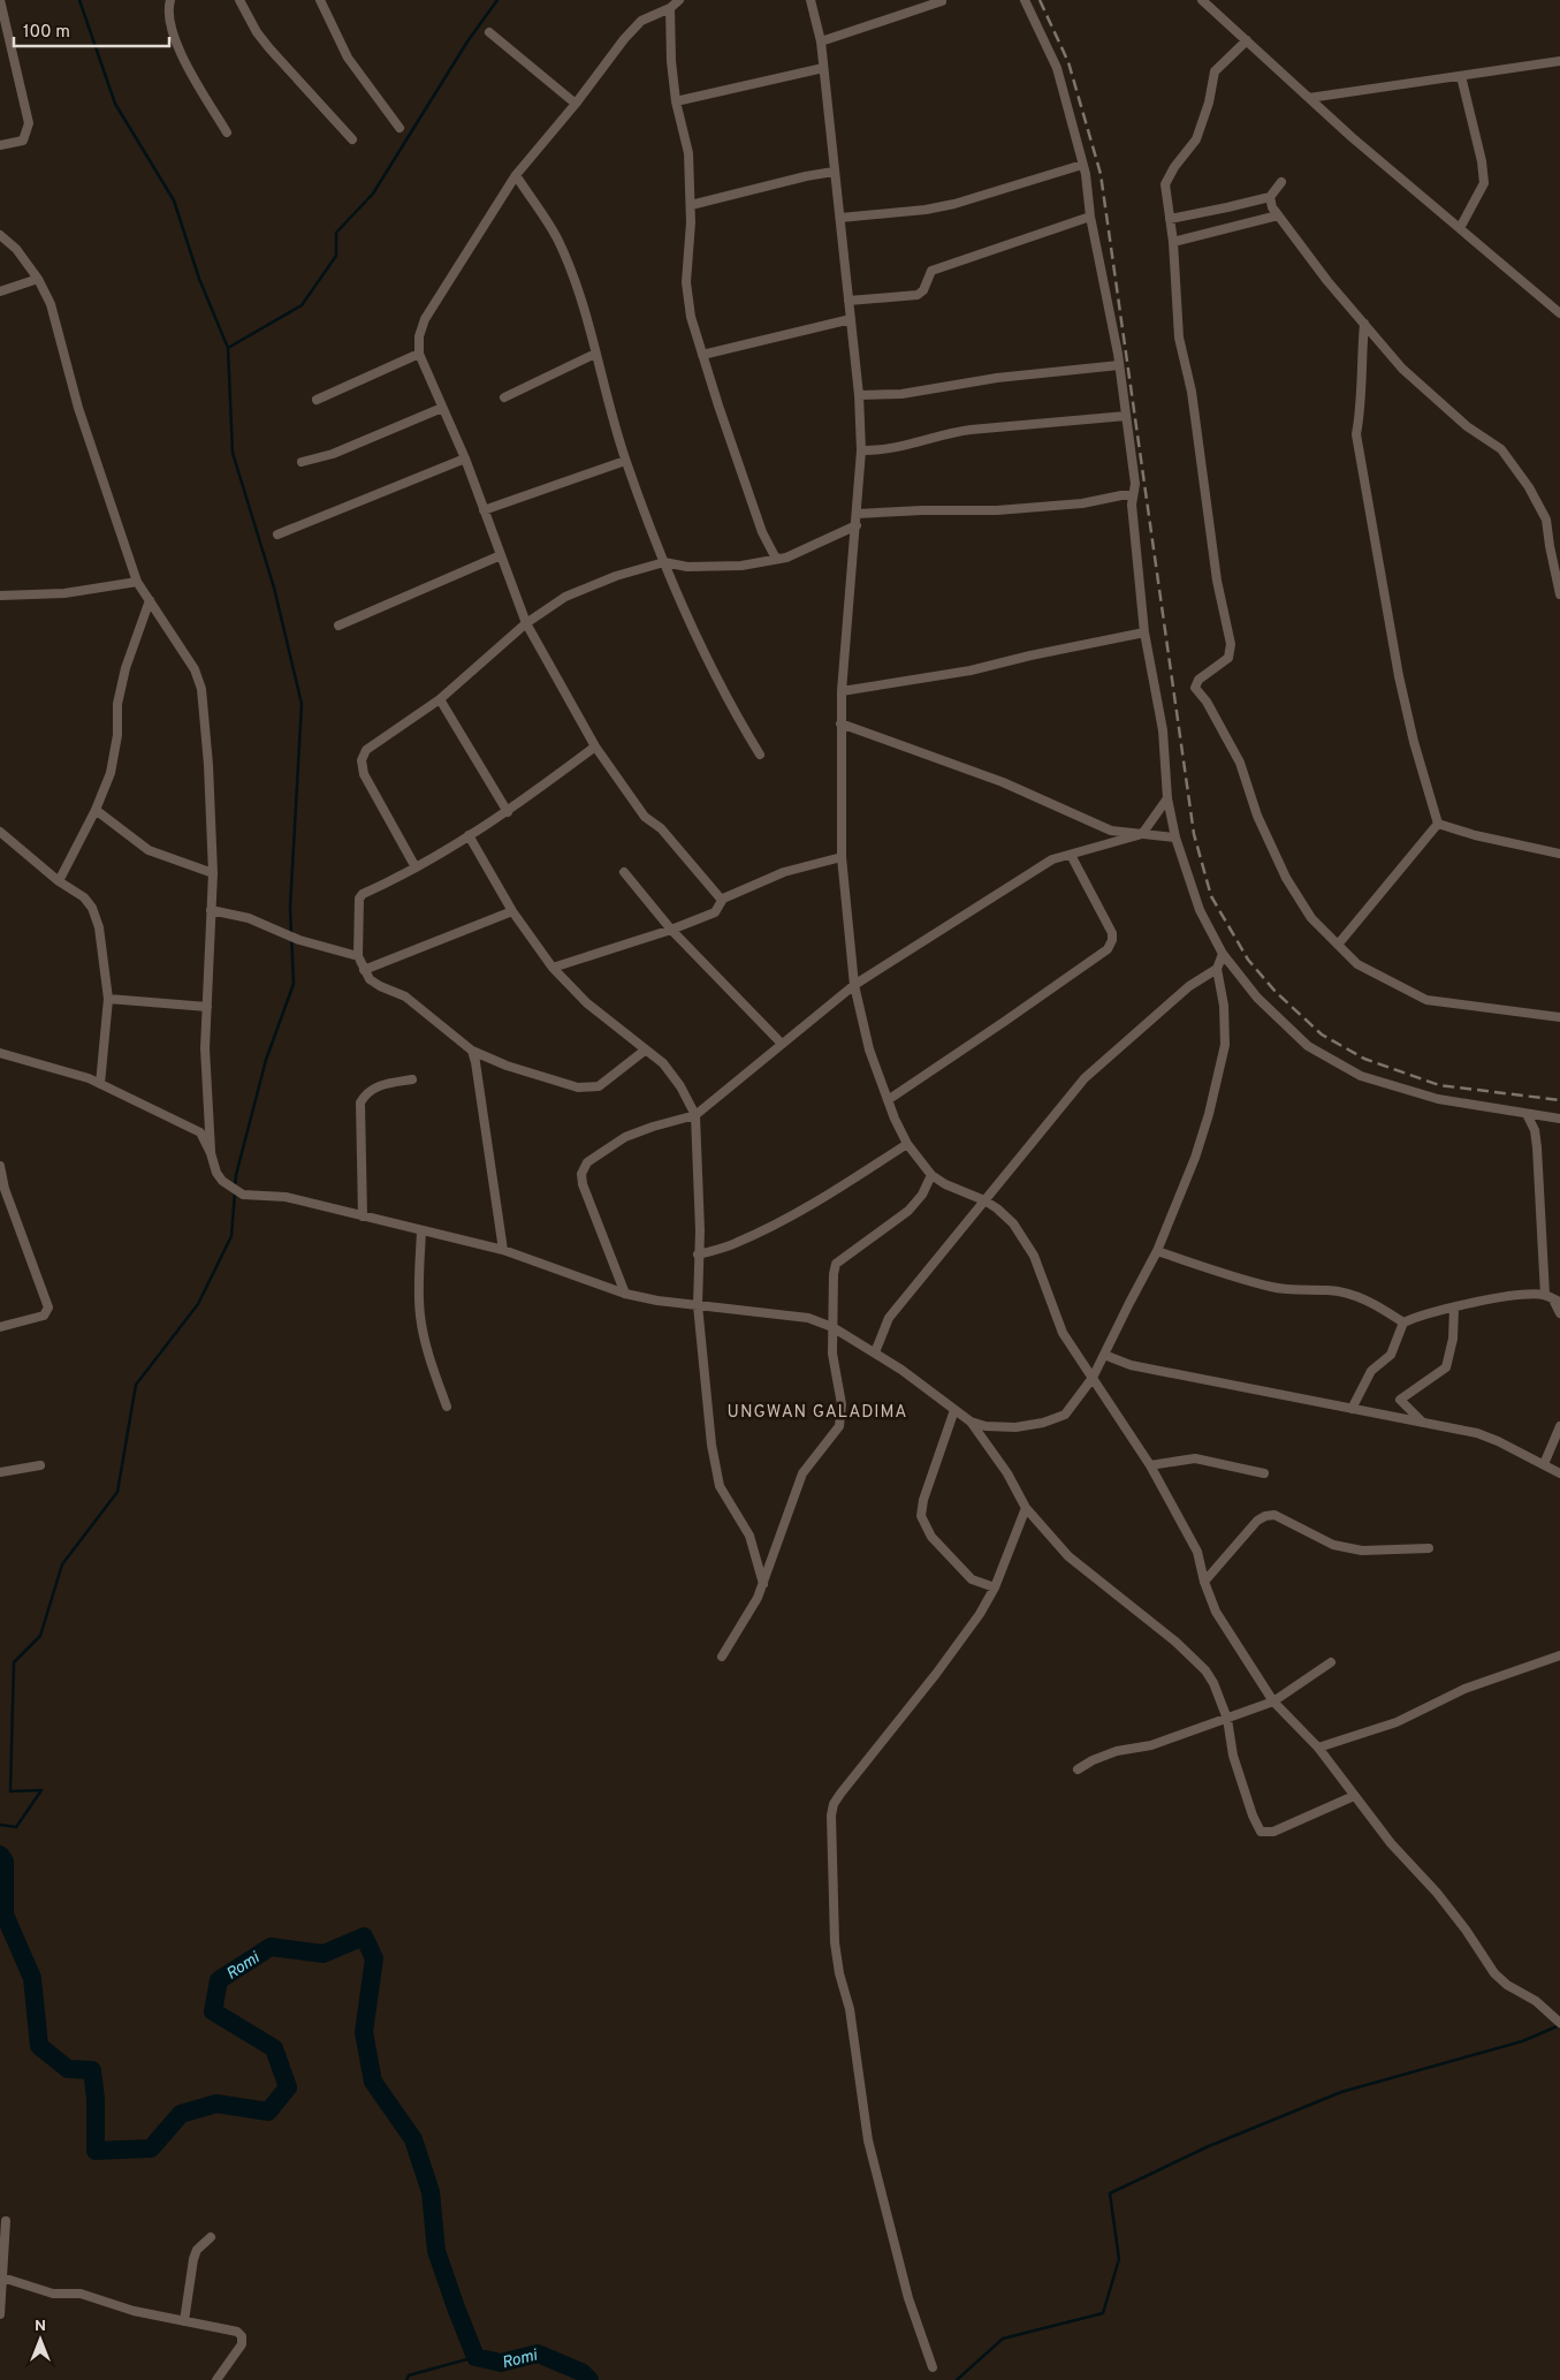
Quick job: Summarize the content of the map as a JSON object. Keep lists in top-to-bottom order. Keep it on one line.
{"districts":["UNGWAN GALADIMA"],"water":["Romi"],"scale_bar":"100 m","north":"top"}
